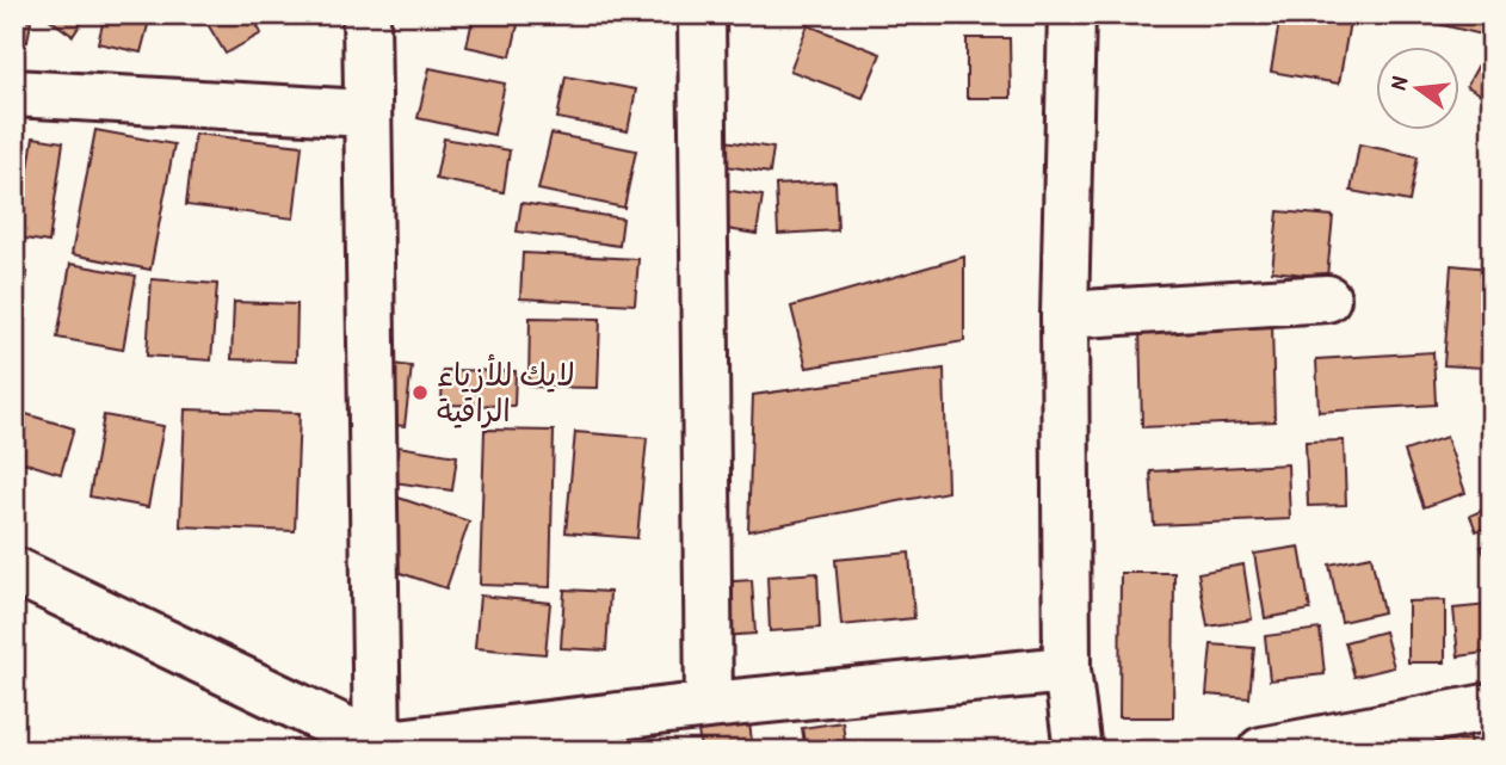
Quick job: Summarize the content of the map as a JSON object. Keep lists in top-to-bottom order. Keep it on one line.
{"places":["لايك للأزياء الراقية"],"north":"left"}
